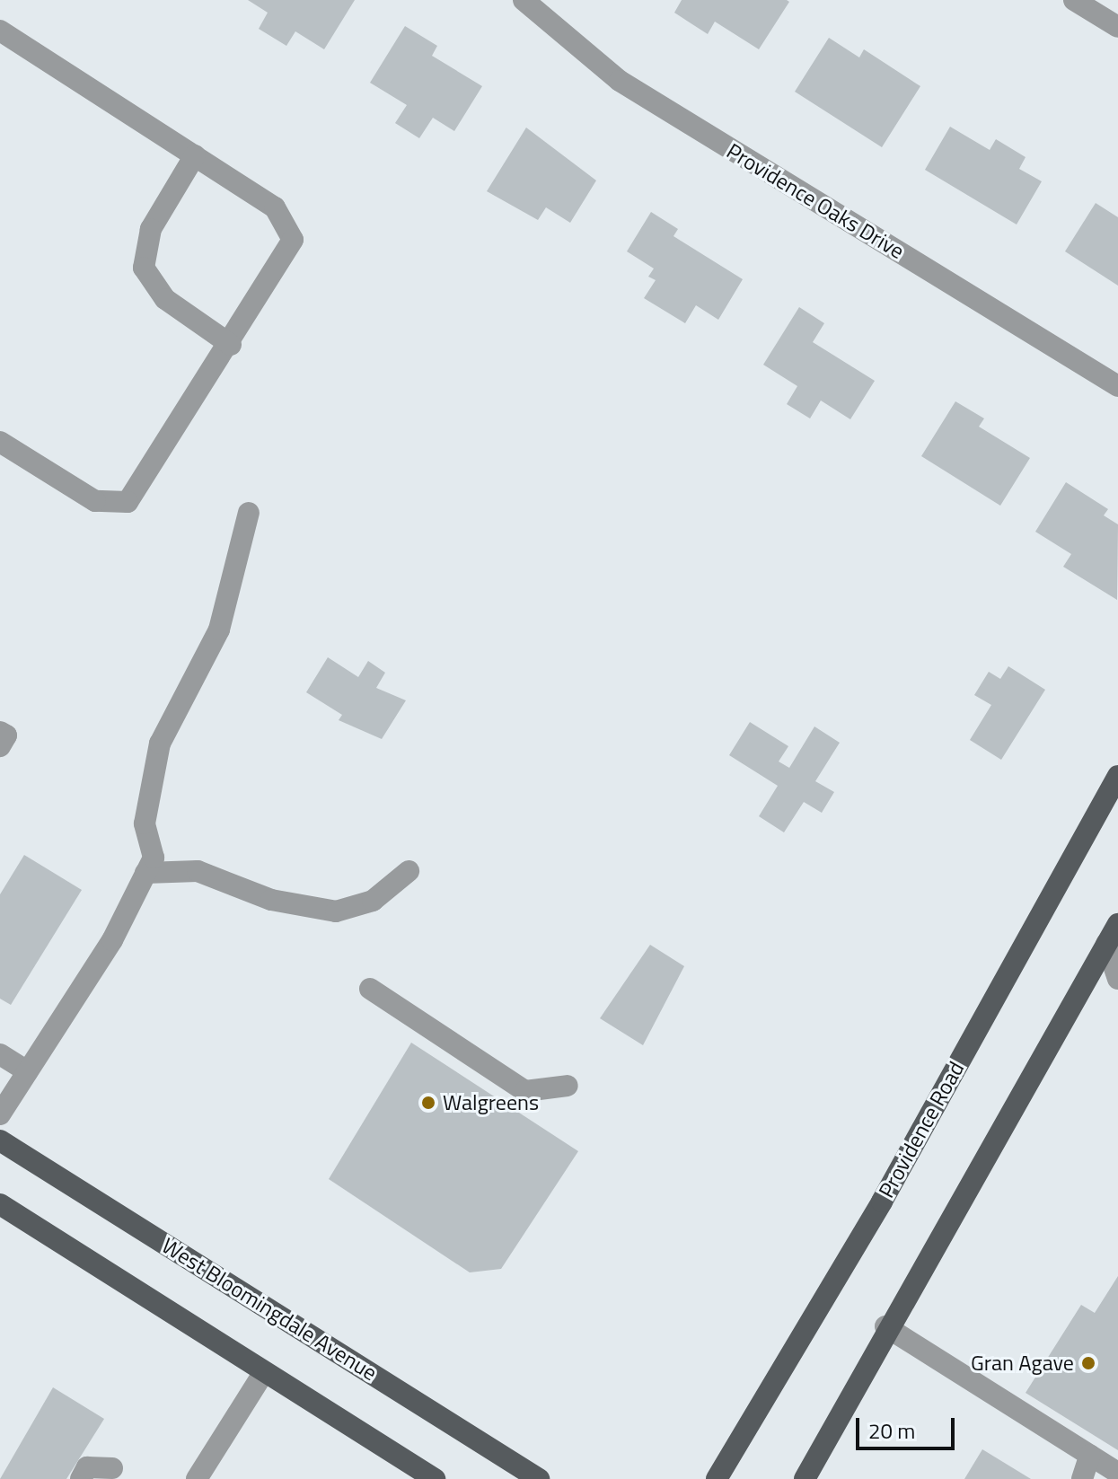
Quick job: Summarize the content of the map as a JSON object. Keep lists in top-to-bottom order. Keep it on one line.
{"streets":{"main road":["Providence Road","West Bloomingdale Avenue"],"street":["Providence Oaks Drive"]},"places":["Walgreens","Gran Agave"],"scale_bar":"20 m"}
